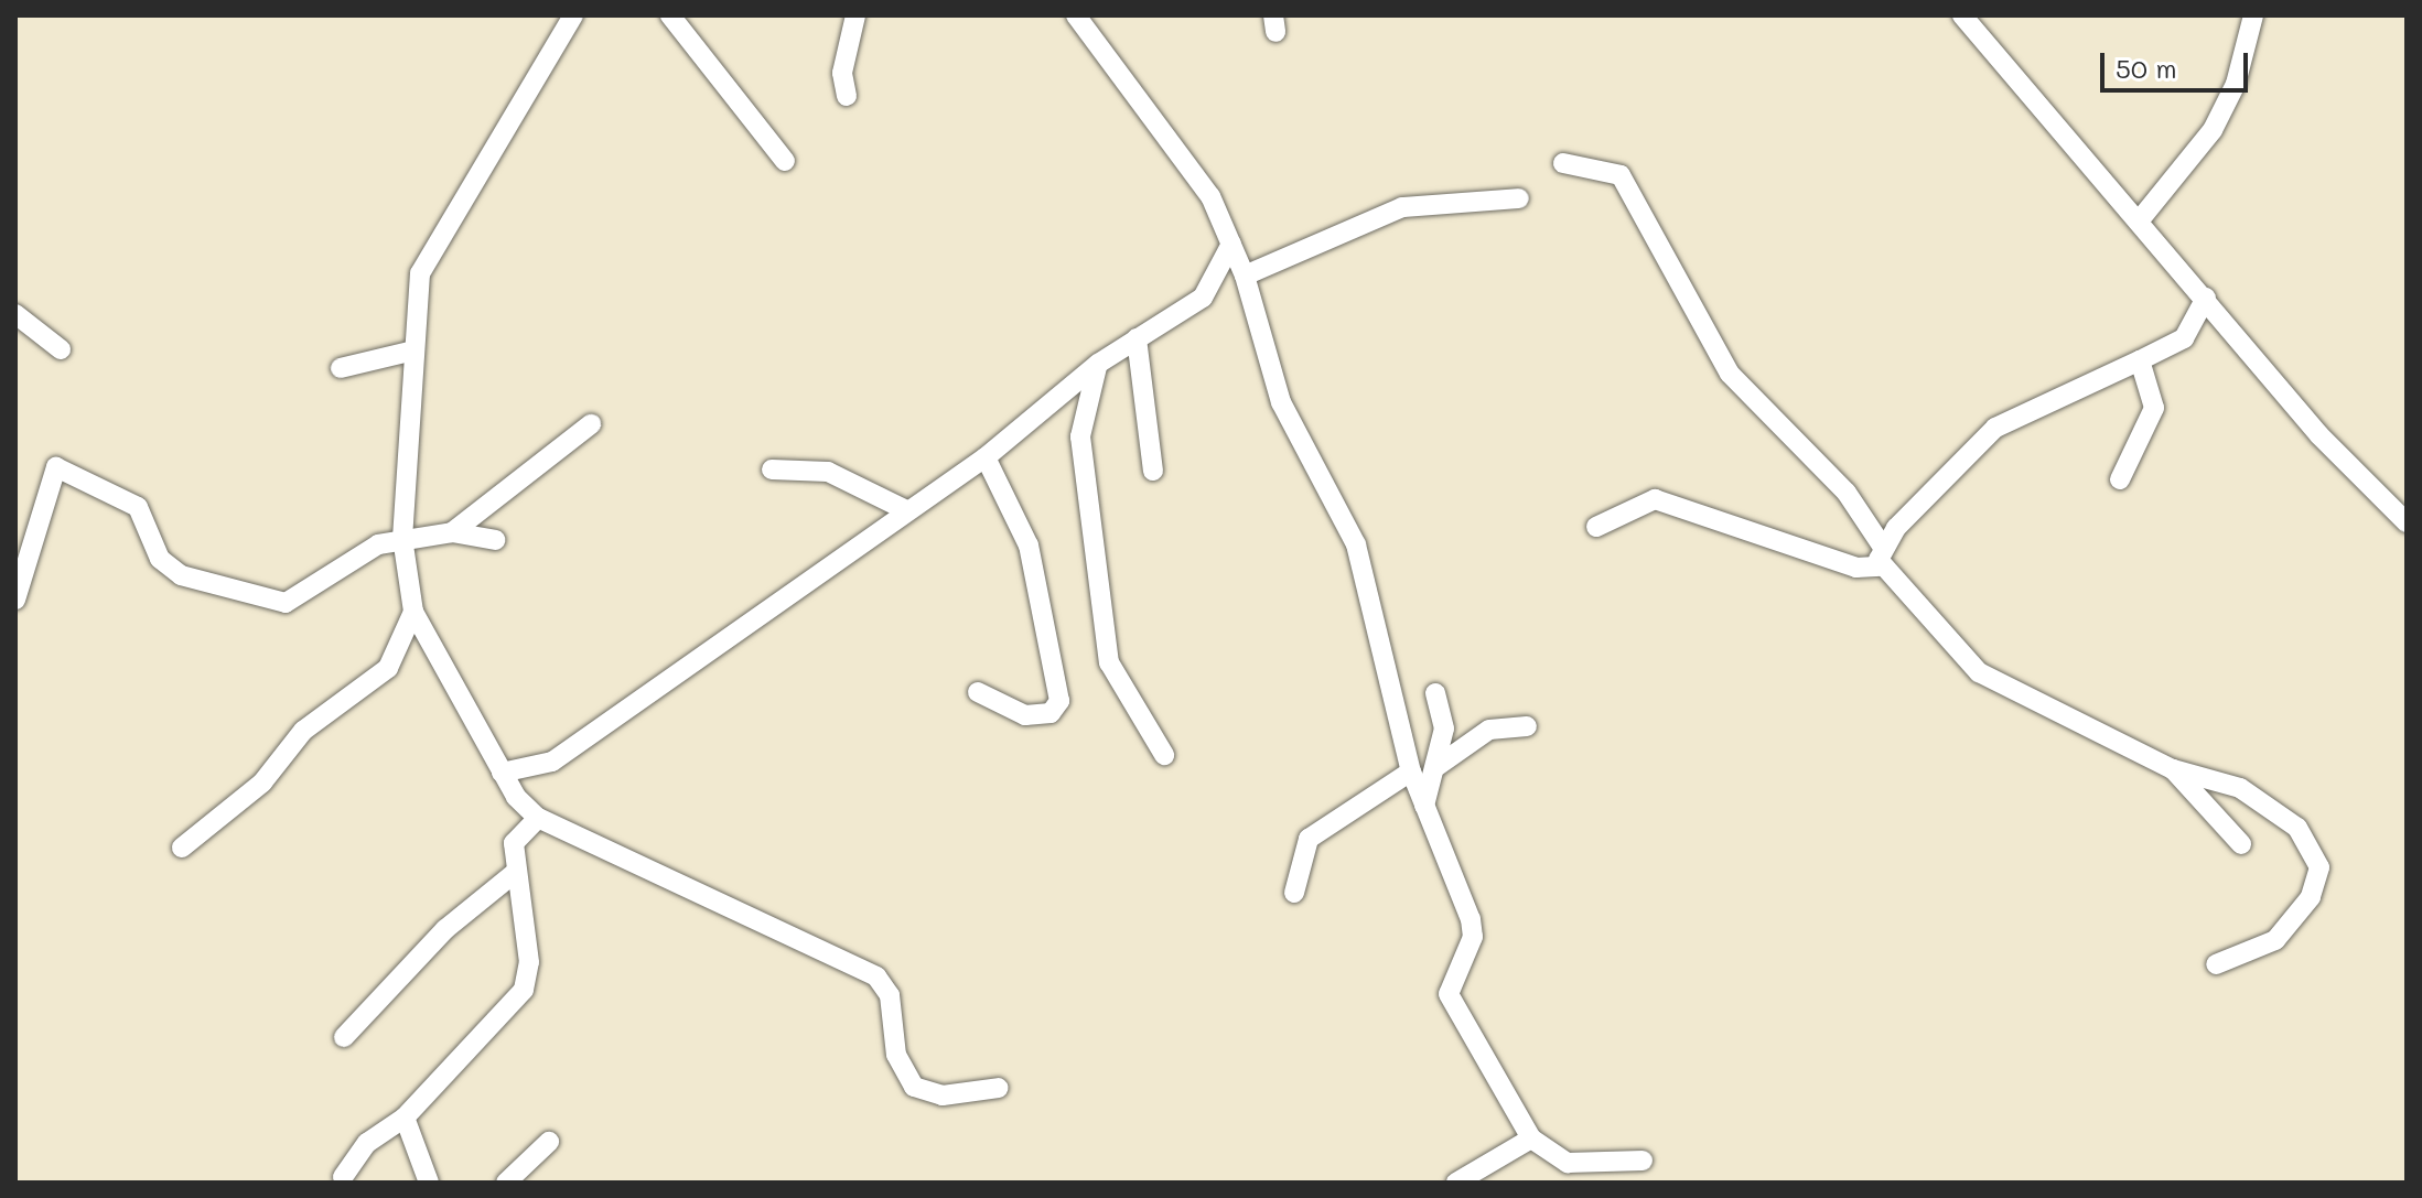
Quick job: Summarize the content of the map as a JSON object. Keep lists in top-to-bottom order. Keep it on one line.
{"scale_bar":"50 m"}
